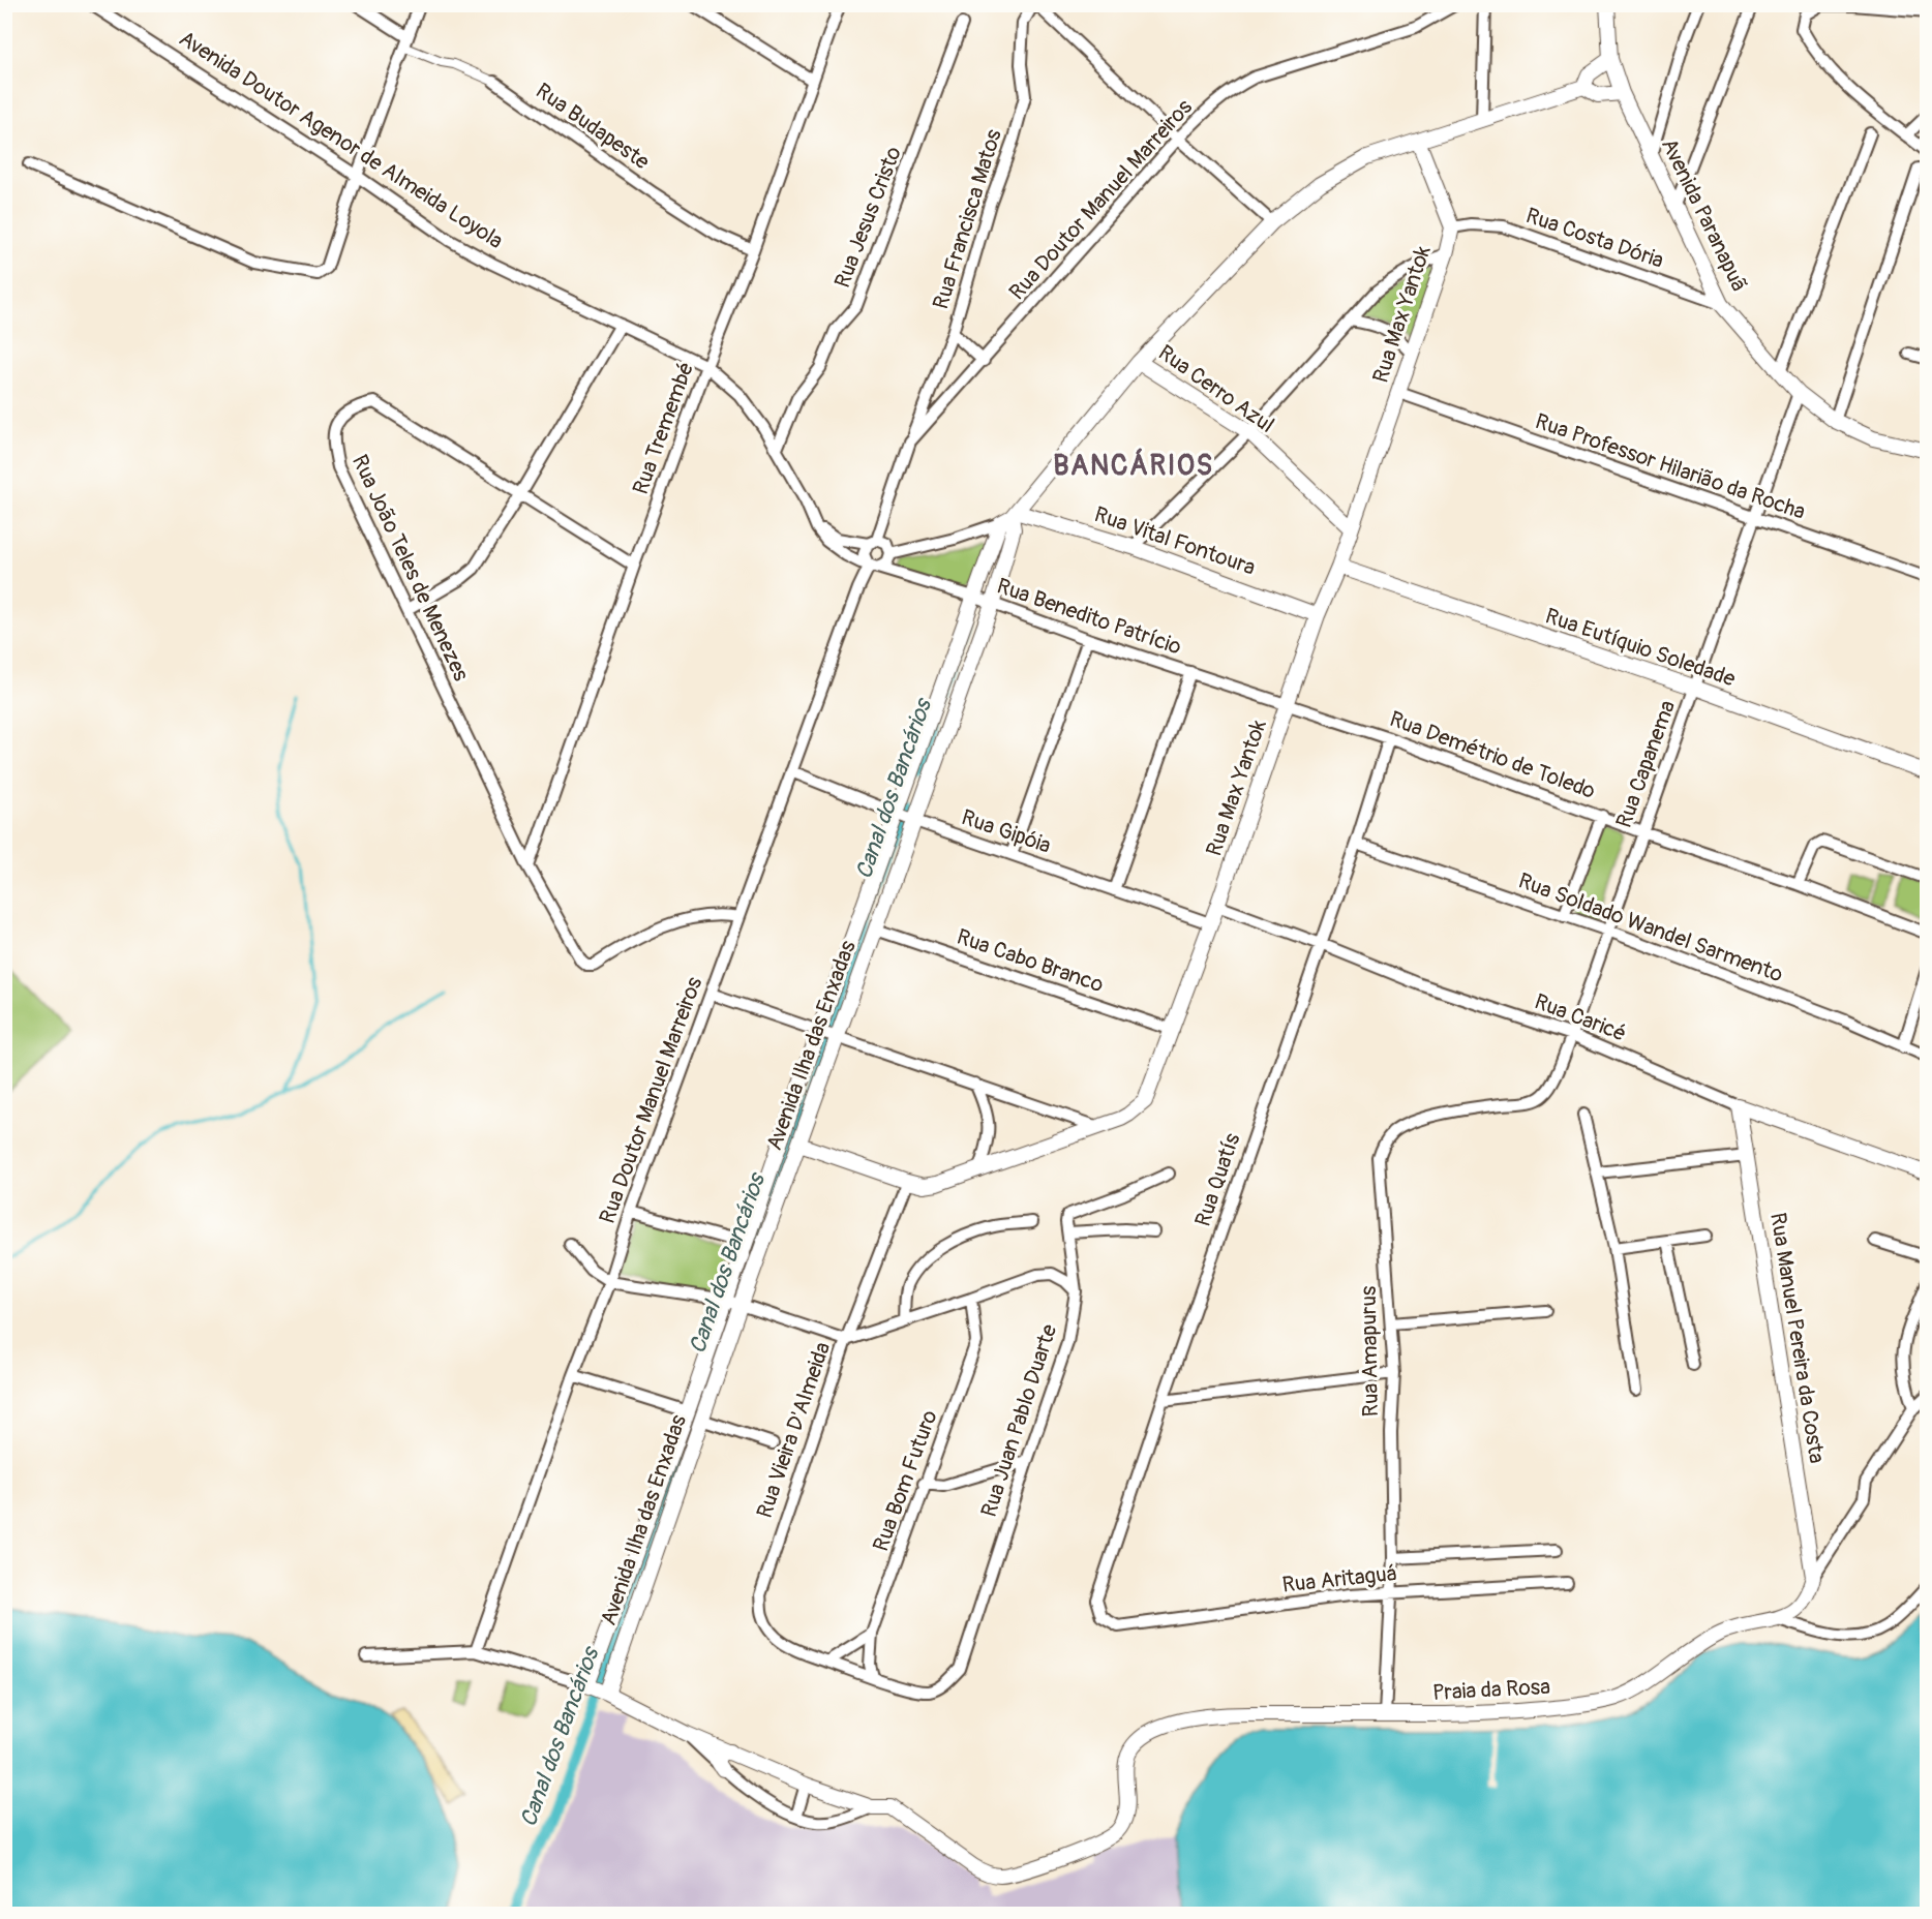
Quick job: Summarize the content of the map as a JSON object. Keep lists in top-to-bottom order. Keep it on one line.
{"streets":{"street":["Rua Budapeste","Avenida Doutor Agenor de Almeida Loyola","Rua Doutor Manuel Marreiros","Avenida Paranapuã","Rua Jesus Cristo","Rua Francisca Matos","Rua Costa Dória","Rua Max Yantok","Rua Cerro Azul","Rua Tremembé","Rua Professor Hilarião da Rocha","Rua Vital Fontoura","Rua João Teles de Menezes","Rua Benedito Patrício","Rua Eutíquio Soledade","Rua Demétrio de Toledo","Rua Capanema","Rua Gipóia","Rua Soldado Wandel Sarmento","Rua Cabo Branco","Rua Caricé","Avenida Ilha das Enxadas","Rua Quatís","Rua Manuel Pereira da Costa","Rua Amapurus","Rua Juan Pablo Duarte","Rua Vieira D'Almeida","Rua Bom Futuro","Rua Aritaguá","Praia da Rosa"]},"crossings":[["Rua Budapeste","Rua Tremembé"],["Avenida Doutor Agenor de Almeida Loyola","Rua Doutor Manuel Marreiros"],["Avenida Doutor Agenor de Almeida Loyola","Rua Jesus Cristo"],["Avenida Doutor Agenor de Almeida Loyola","Rua Tremembé"],["Avenida Doutor Agenor de Almeida Loyola","Rua Benedito Patrício"],["Rua Doutor Manuel Marreiros","Rua Francisca Matos"],["Rua Doutor Manuel Marreiros","Rua João Teles de Menezes"],["Rua Doutor Manuel Marreiros","Rua Benedito Patrício"],["Rua Doutor Manuel Marreiros","Rua Gipóia"],["Avenida Paranapuã","Rua Costa Dória"],["Avenida Paranapuã","Rua Capanema"],["Rua Costa Dória","Rua Max Yantok"],["Rua Max Yantok","Rua Cerro Azul"],["Rua Max Yantok","Rua Professor Hilarião da Rocha"],["Rua Max Yantok","Rua Vital Fontoura"],["Rua Max Yantok","Rua Benedito Patrício"],["Rua Max Yantok","Rua Eutíquio Soledade"],["Rua Max Yantok","Rua Demétrio de Toledo"],["Rua Max Yantok","Rua Gipóia"],["Rua Max Yantok","Rua Cabo Branco"],["Rua Max Yantok","Rua Caricé"],["Rua Max Yantok","Avenida Ilha das Enxadas"],["Rua Max Yantok","Rua Vieira D'Almeida"],["Rua Tremembé","Rua João Teles de Menezes"],["Rua Professor Hilarião da Rocha","Rua Capanema"],["Rua Vital Fontoura","Avenida Ilha das Enxadas"],["Rua Benedito Patrício","Rua Demétrio de Toledo"],["Rua Benedito Patrício","Avenida Ilha das Enxadas"],["Rua Eutíquio Soledade","Rua Capanema"],["Rua Demétrio de Toledo","Rua Capanema"],["Rua Demétrio de Toledo","Rua Quatís"],["Rua Capanema","Rua Soldado Wandel Sarmento"],["Rua Capanema","Rua Caricé"],["Rua Capanema","Rua Amapurus"],["Rua Gipóia","Avenida Ilha das Enxadas"],["Rua Soldado Wandel Sarmento","Rua Quatís"],["Rua Cabo Branco","Avenida Ilha das Enxadas"],["Rua Caricé","Rua Quatís"],["Rua Caricé","Rua Manuel Pereira da Costa"],["Rua Quatís","Rua Aritaguá"],["Rua Manuel Pereira da Costa","Praia da Rosa"],["Rua Amapurus","Rua Aritaguá"],["Rua Amapurus","Praia da Rosa"],["Rua Juan Pablo Duarte","Rua Vieira D'Almeida"],["Rua Juan Pablo Duarte","Rua Bom Futuro"],["Rua Vieira D'Almeida","Rua Bom Futuro"]],"districts":["BANCÁRIOS"],"water":["Canal dos Bancários"]}
